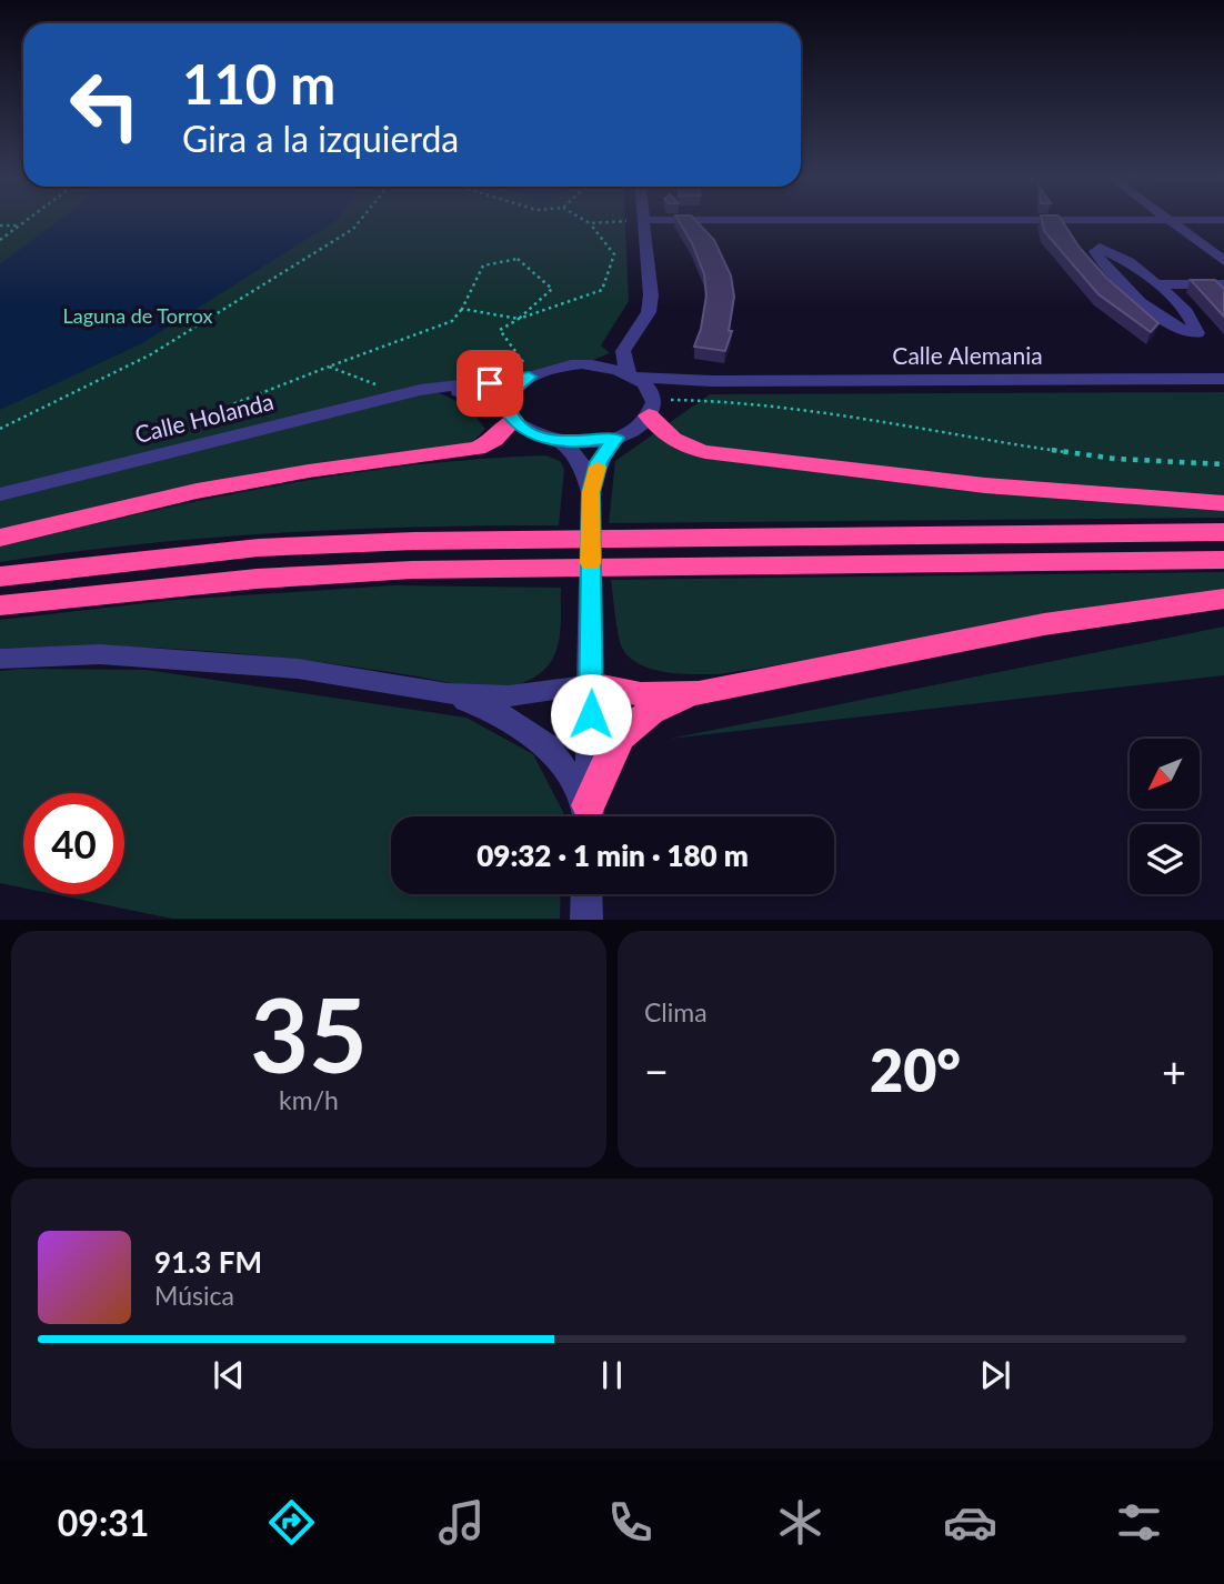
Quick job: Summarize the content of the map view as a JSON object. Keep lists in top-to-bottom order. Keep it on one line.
{"streets":{"street":["Calle Alemania","Calle Holanda"]},"crossings":[["Calle Alemania","Calle Holanda"]],"parks":["Laguna de Torrox"],"north":"bottom left","page":{"turn":["110 m","Gira a la izquierda"],"limit":"40","trip":"09:32 · 1 min · 180 m","tile":[["35","km/h"],"Clima"],"heat":["−","20°","+"],"song":["91.3 FM","Música"],"tabs":"09:31"}}
